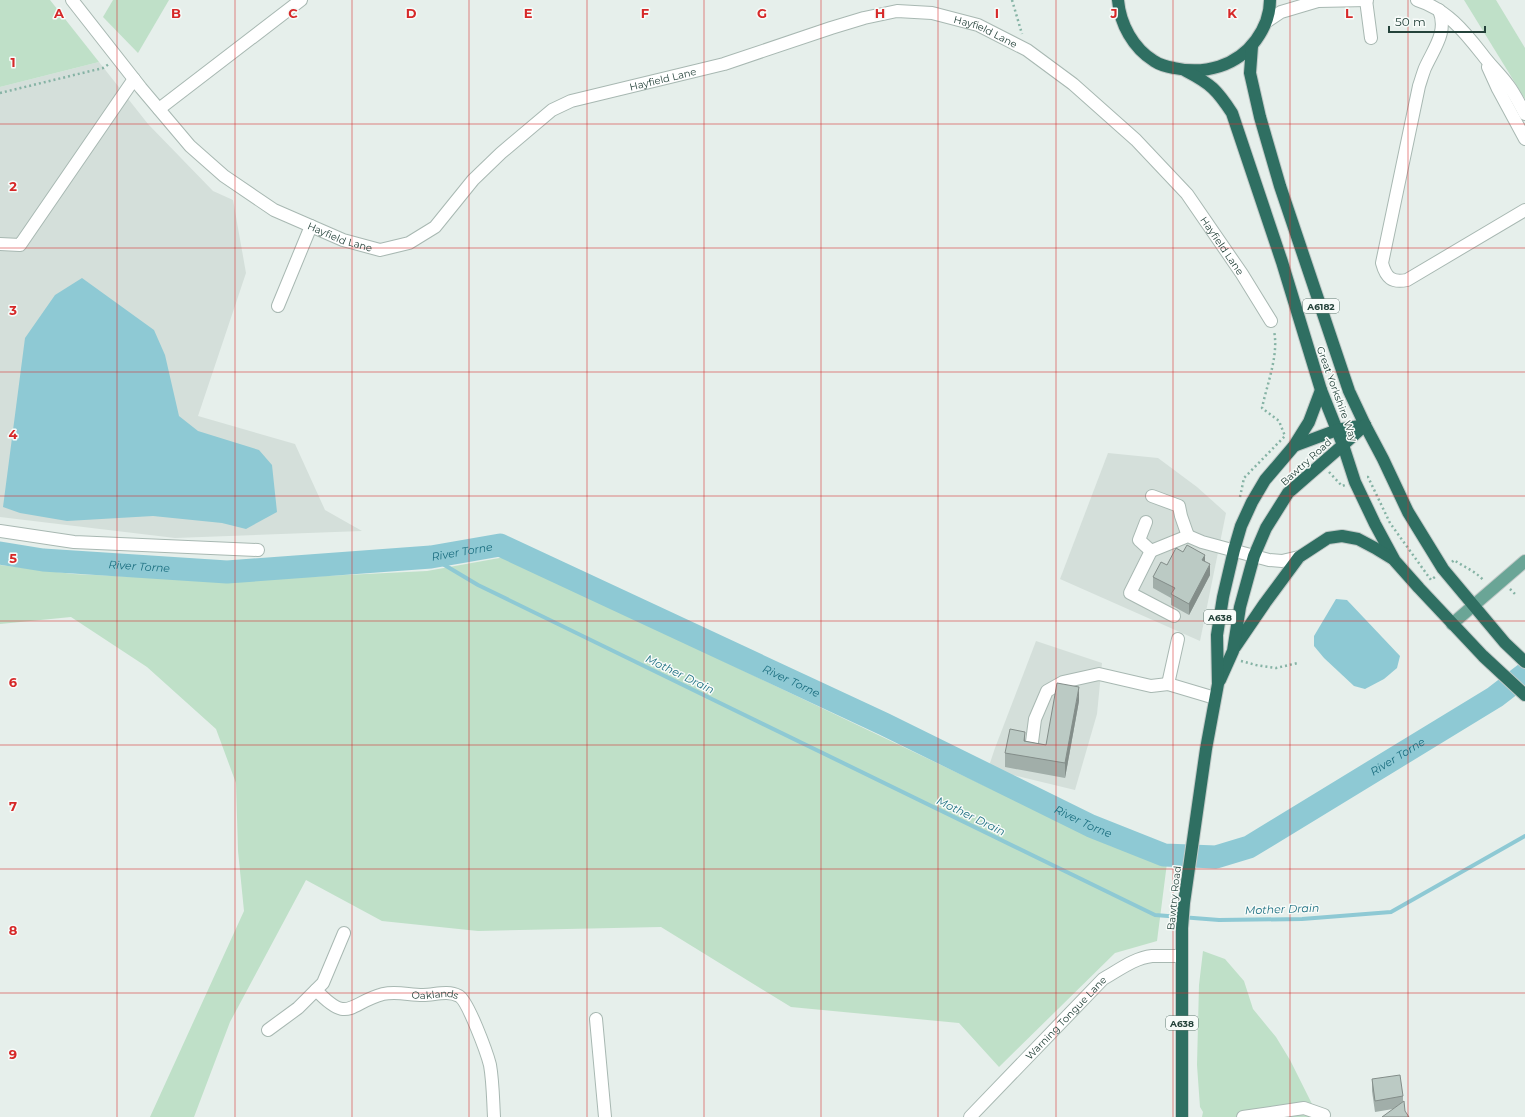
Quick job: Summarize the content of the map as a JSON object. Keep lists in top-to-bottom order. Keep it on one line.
{"streets":{"highway":["A6182","Great Yorkshire Way","Bawtry Road","A638"],"street":["Hayfield Lane","Oaklands","Warning Tongue Lane"]},"crossings":[["Great Yorkshire Way","Bawtry Road"],["Bawtry Road","Warning Tongue Lane"]],"water":["River Torne","Mother Drain"],"scale_bar":"50 m","grid":{"columns":["A","B","C","D","E","F","G","H","I","J","K","L"],"rows":["1","2","3","4","5","6","7","8","9"]}}
